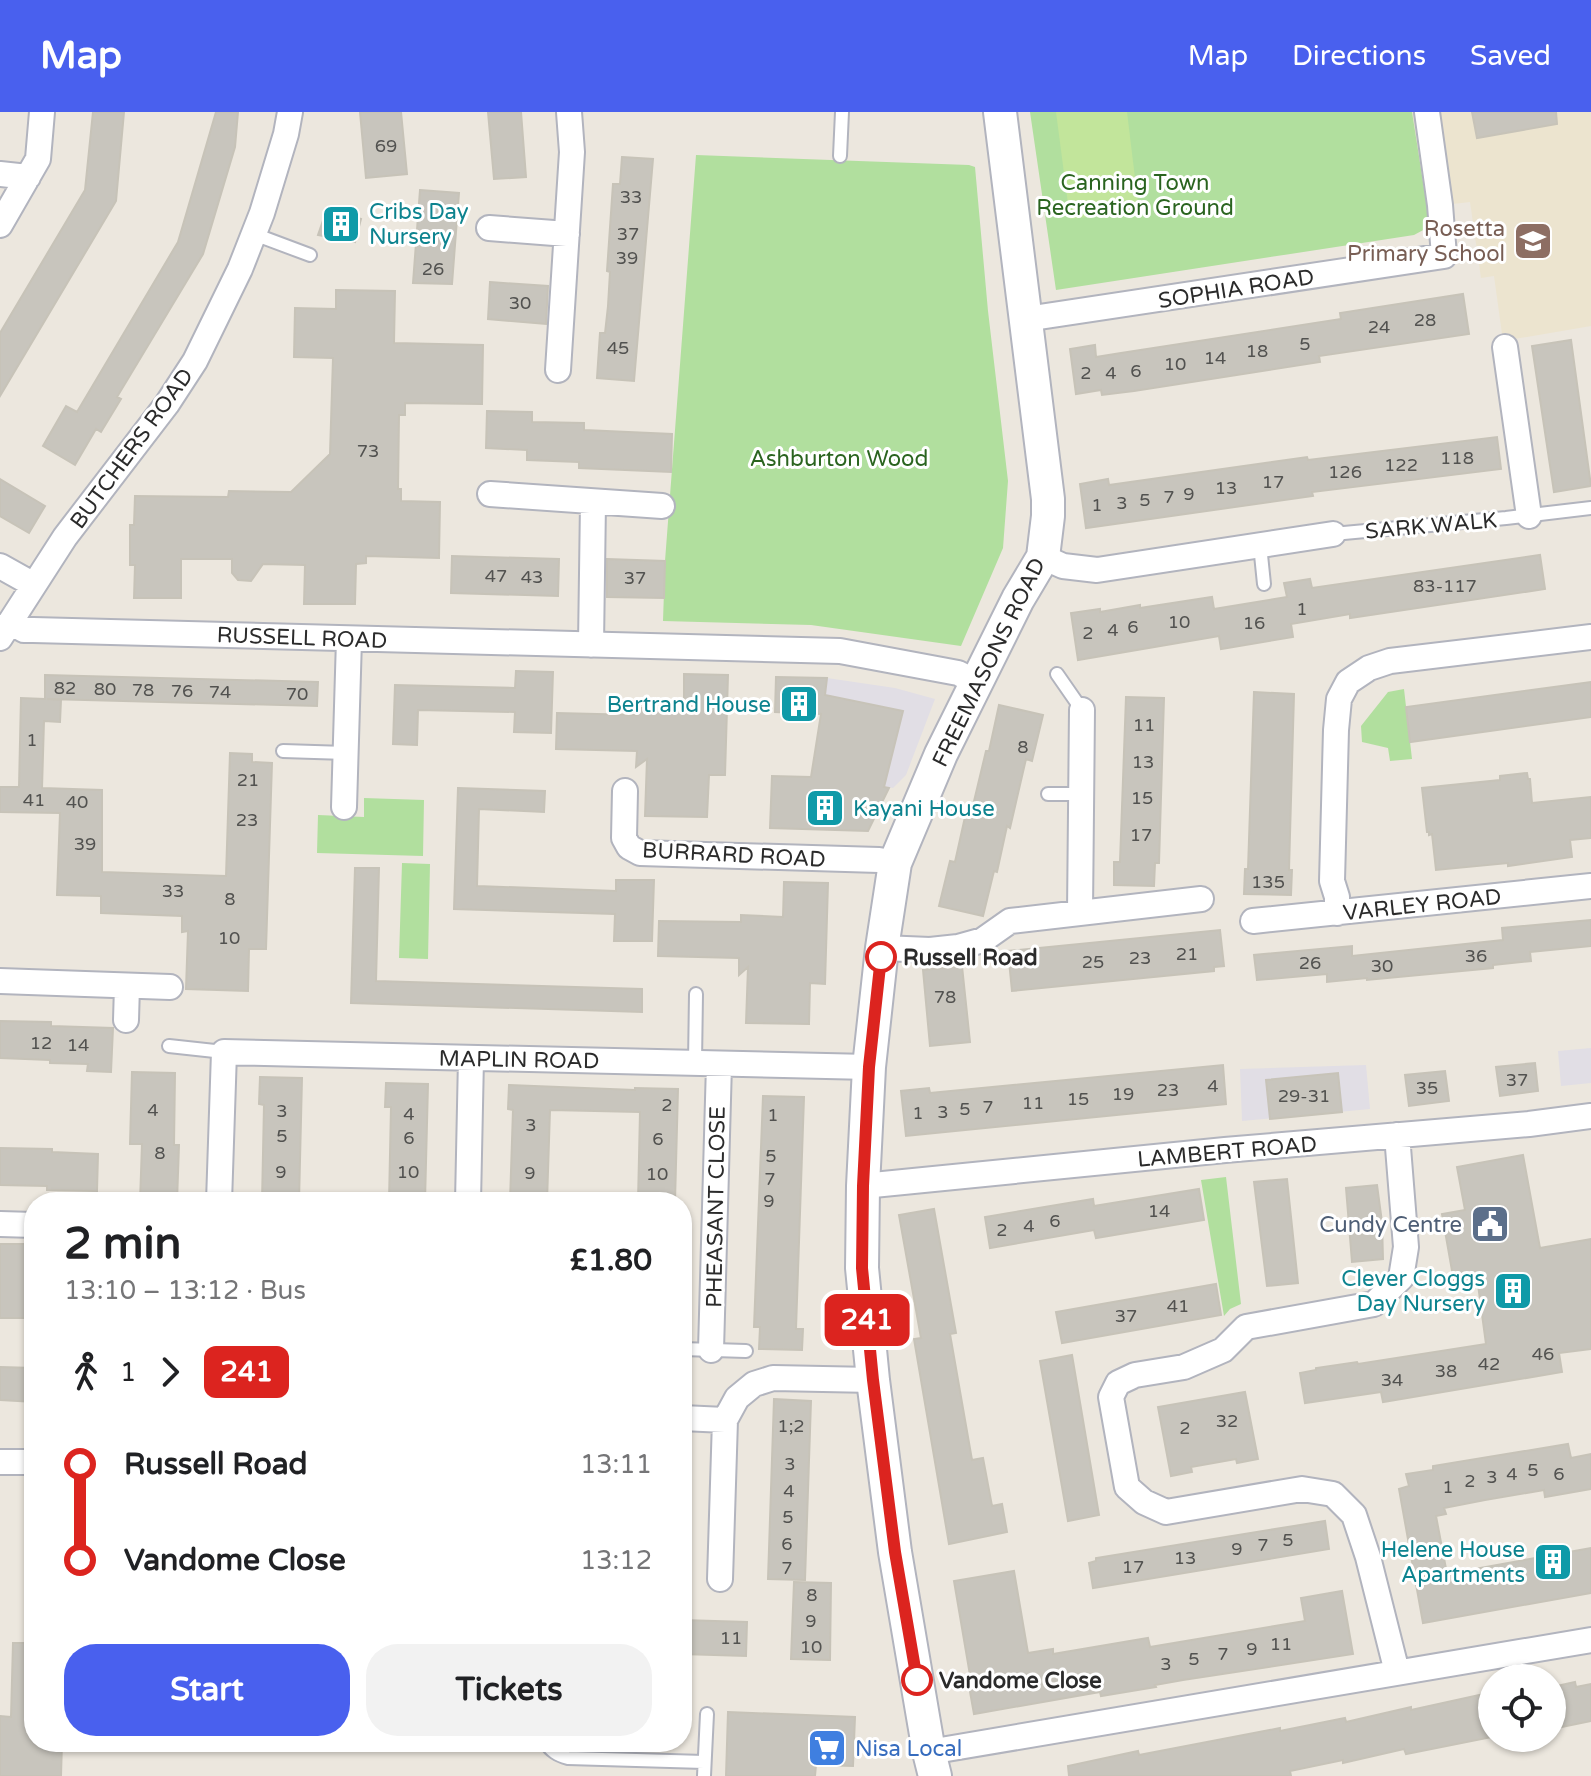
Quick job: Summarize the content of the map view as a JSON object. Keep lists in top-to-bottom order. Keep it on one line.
{"streets":{"street":["SOPHIA ROAD","BUTCHERS ROAD","SARK WALK","RUSSELL ROAD","FREEMASONS ROAD","BURRARD ROAD","VARLEY ROAD","MAPLIN ROAD","LAMBERT ROAD","PHEASANT CLOSE"]},"crossings":[["SOPHIA ROAD","FREEMASONS ROAD"],["BUTCHERS ROAD","RUSSELL ROAD"],["RUSSELL ROAD","FREEMASONS ROAD"],["FREEMASONS ROAD","BURRARD ROAD"],["FREEMASONS ROAD","MAPLIN ROAD"],["FREEMASONS ROAD","LAMBERT ROAD"],["MAPLIN ROAD","PHEASANT CLOSE"]],"parks":["Canning Town Recreation Ground","Ashburton Wood"],"places":{"building":["Cribs Day Nursery","Bertrand House","Kayani House","Clever Cloggs Day Nursery","Helene House Apartments"],"school or university":["Rosetta Primary School"],"other":["Russell Road","Vandome Close"],"public building":["Cundy Centre"],"supermarket":["Nisa Local"]},"lines":["bus line 241"],"house_numbers":["69","33","37","39","26","30","28","24","5","45","18","14","10","6","2","4","73","118","122","126","17","13","9","7","5","3","1","47","43","37","83-117","1","10","16","6","4","2","82","80","78","76","74","70","11","1","8","13","21","15","41","40","23","17","39","135","33","8","10","21","36","23","25","26","30","78","12","14","37","4","35","23","19","29-31","15","11","2","7","5","4","3","3","1","4","1","3","5","6","6","8","5","9","10","9","10","7","9","14","6","4","2","41","37","46","42","38","34","32","1;2","2","3","5","4","6","3","2","1","4","5","5","6","7","9","13","17","7","8","9","11","11","10","9","7","5","3"],"page":{"header":"Map","nav":["Map","Directions","Saved"],"on_map":"241","heading":["2 min","13:10 – 13:12 · Bus","£1.80"],"legs":["1","241"],"list":[{"name":"Russell Road","value":"13:11"},{"name":"Vandome Close","value":"13:12"}],"buttons":["Start","Tickets"]}}
